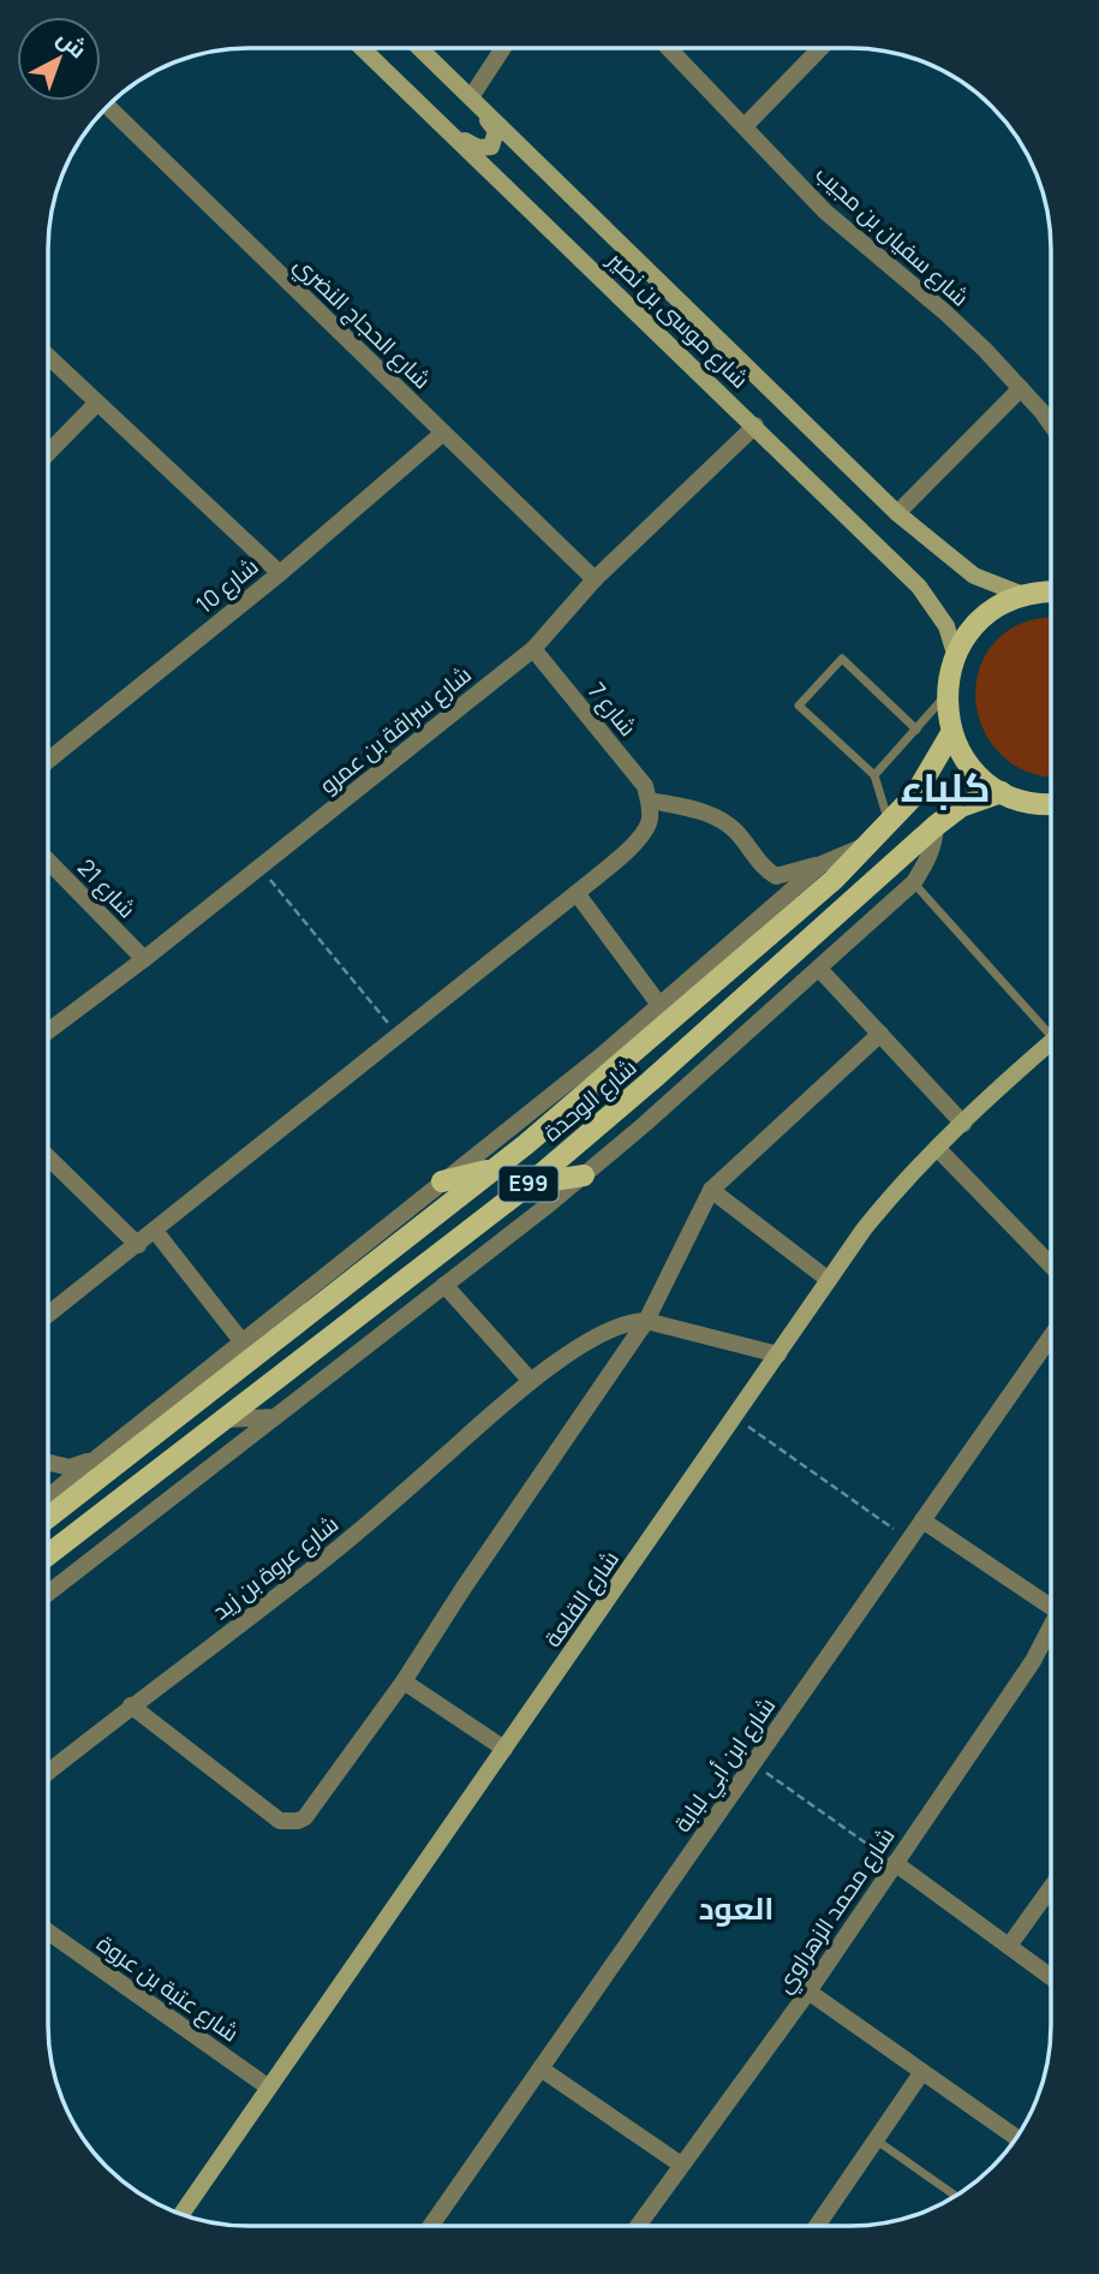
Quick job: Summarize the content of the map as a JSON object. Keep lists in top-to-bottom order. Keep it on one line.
{"streets":{"main road":["شارع الوحدة","E99"],"street":["شارع سفيان بن مجيب","شارع موسى بن نصير","شارع الحجاج النضري","شارع 10","شارع 7","شارع سراقة بن عمرو","شارع 21","شارع عروة بن زيد","شارع القلعة","شارع ابن أبي لبابة","شارع محمد الزهراوي","شارع عتبة بن عروة"]},"crossings":[["شارع موسى بن نصير","شارع سراقة بن عمرو"],["شارع الحجاج النضري","شارع 10"],["شارع الحجاج النضري","شارع سراقة بن عمرو"],["شارع 7","شارع سراقة بن عمرو"],["شارع سراقة بن عمرو","شارع 21"],["شارع القلعة","شارع عتبة بن عروة"]],"districts":["كلباء","العود"],"north":"top right"}
